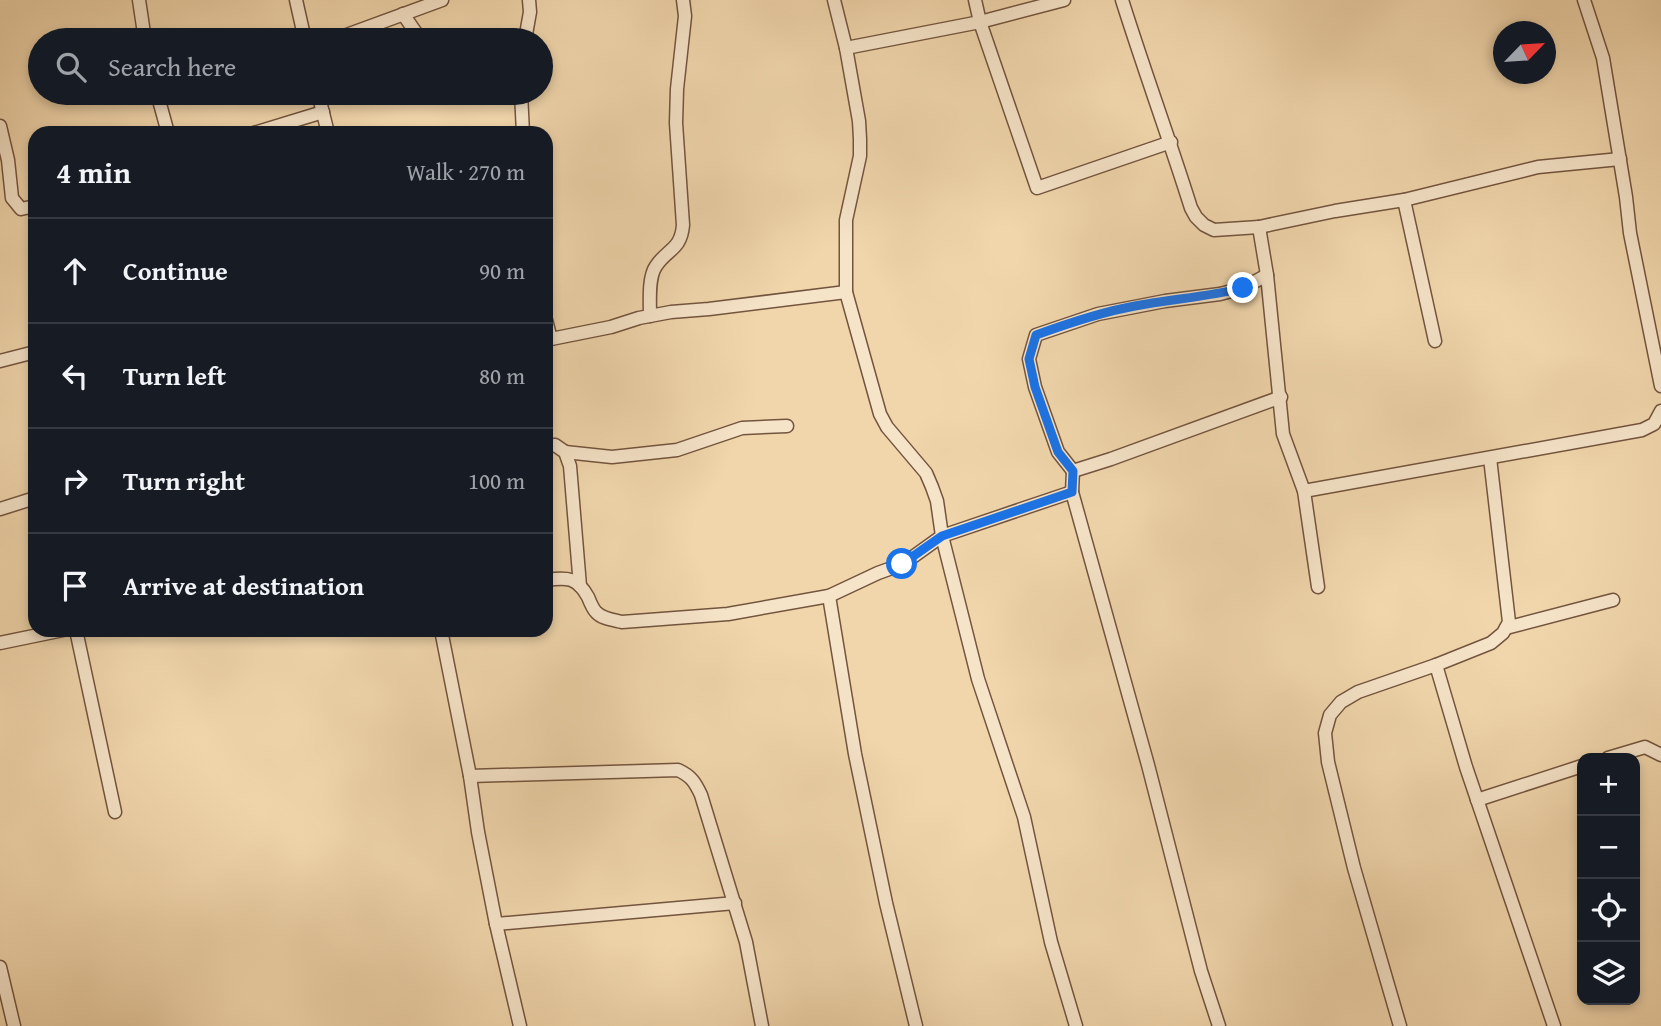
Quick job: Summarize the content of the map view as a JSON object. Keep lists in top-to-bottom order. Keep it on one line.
{"north":"top right","page":{"search":"Search here","heading":["4 min","Walk · 270 m"],"list":[["Continue","90 m"],["Turn left","80 m"],["Turn right","100 m"],"Arrive at destination"],"map_buttons":["+","−"]}}
